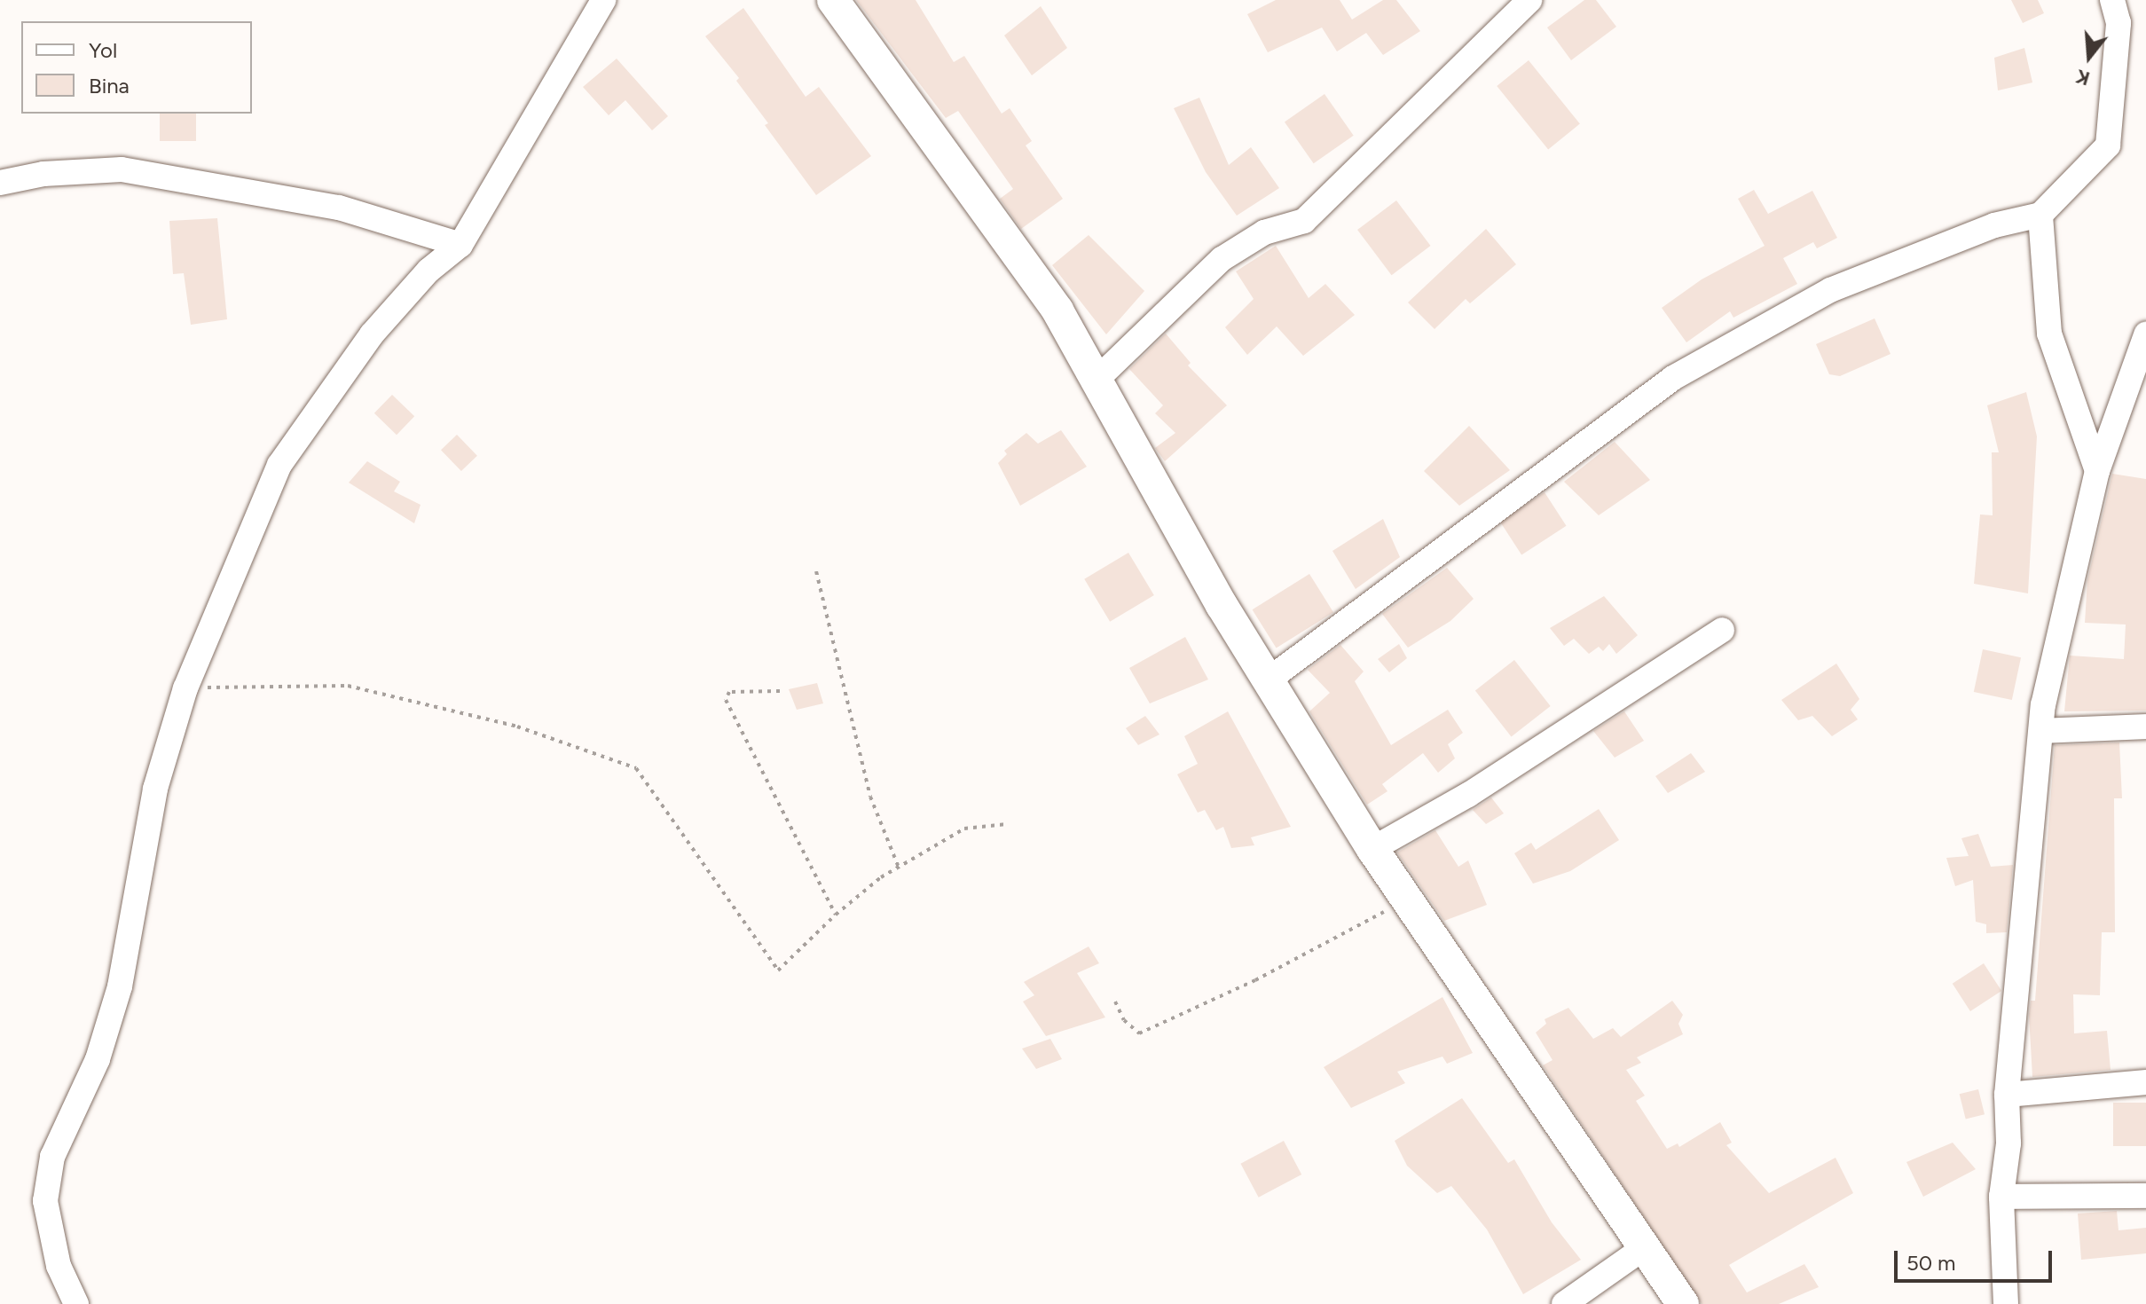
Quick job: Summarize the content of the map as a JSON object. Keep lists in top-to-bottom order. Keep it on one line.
{"legend":["Yol","Bina"],"scale_bar":"50 m","north":"bottom"}
